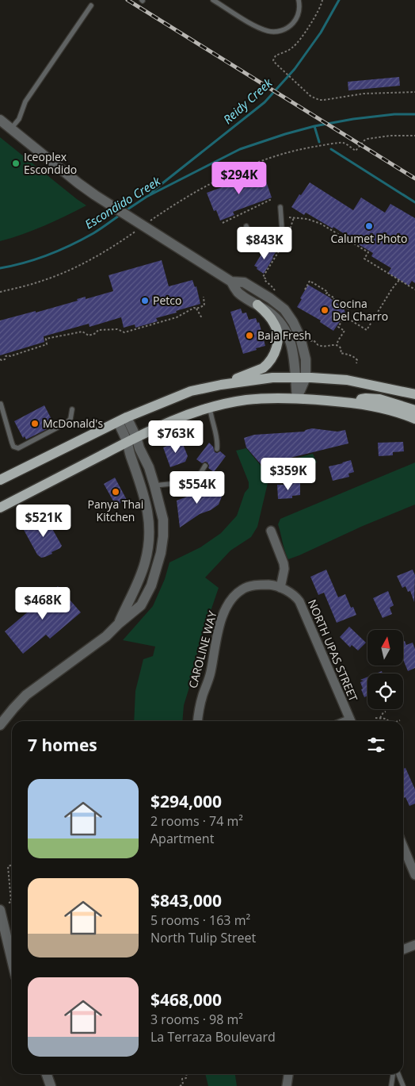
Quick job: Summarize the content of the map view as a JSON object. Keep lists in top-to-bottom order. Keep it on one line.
{"streets":{"street":["CAROLINE WAY","NORTH UPAS STREET"]},"crossings":[["CAROLINE WAY","NORTH UPAS STREET"]],"water":["Reidy Creek","Escondido Creek"],"places":["Iceoplex Escondido","Calumet Photo","Petco","Cocina Del Charro","Baja Fresh","McDonald's","Panya Thai Kitchen"],"north":"top","page":{"price":["$294K","$843K","$763K","$359K","$554K","$521K","$468K"],"heading":"7 homes","list":[{"name":"$294,000","note":"2 rooms · 74 m² · Apartment"},{"name":"$843,000","note":"5 rooms · 163 m² · North Tulip Street"},{"name":"$468,000","note":"3 rooms · 98 m² · La Terraza Boulevard"}]}}
